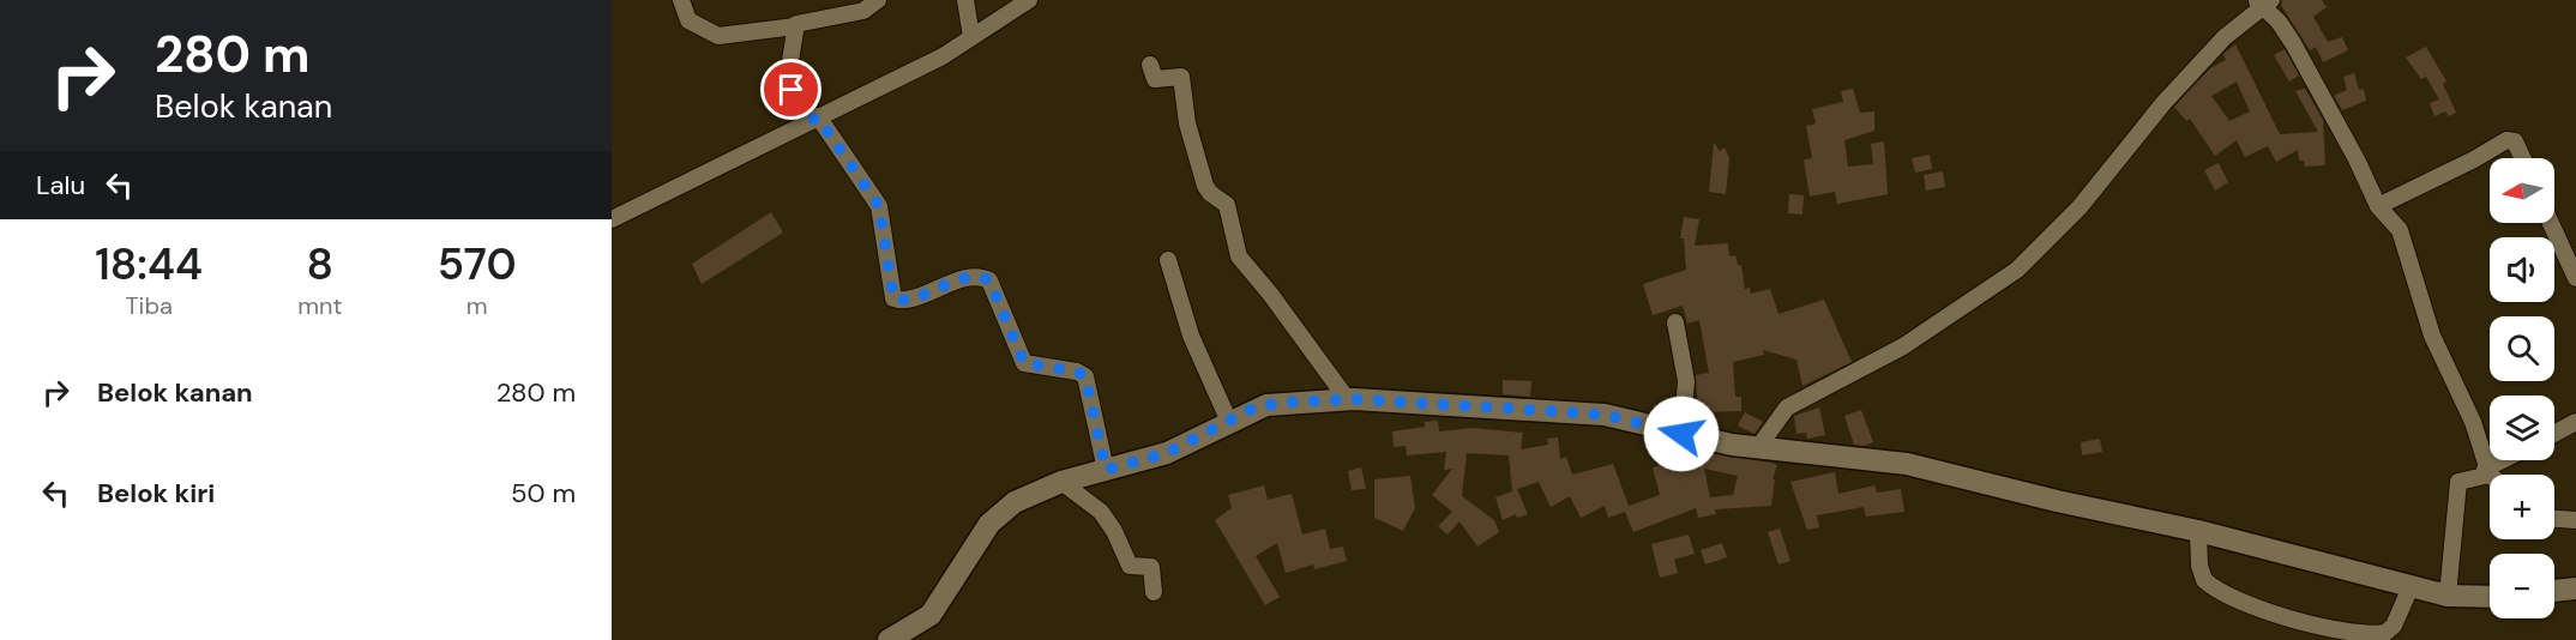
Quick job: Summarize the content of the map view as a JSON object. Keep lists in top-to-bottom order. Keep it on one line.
{"north":"left","page":{"turn":["280 m","Belok kanan"],"then":"Lalu","map_buttons":["+","−"],"eta":["18:44","Tiba","8","mnt","570","m"],"list":[{"name":"Belok kanan","value":"280 m"},{"name":"Belok kiri","value":"50 m"}]}}
